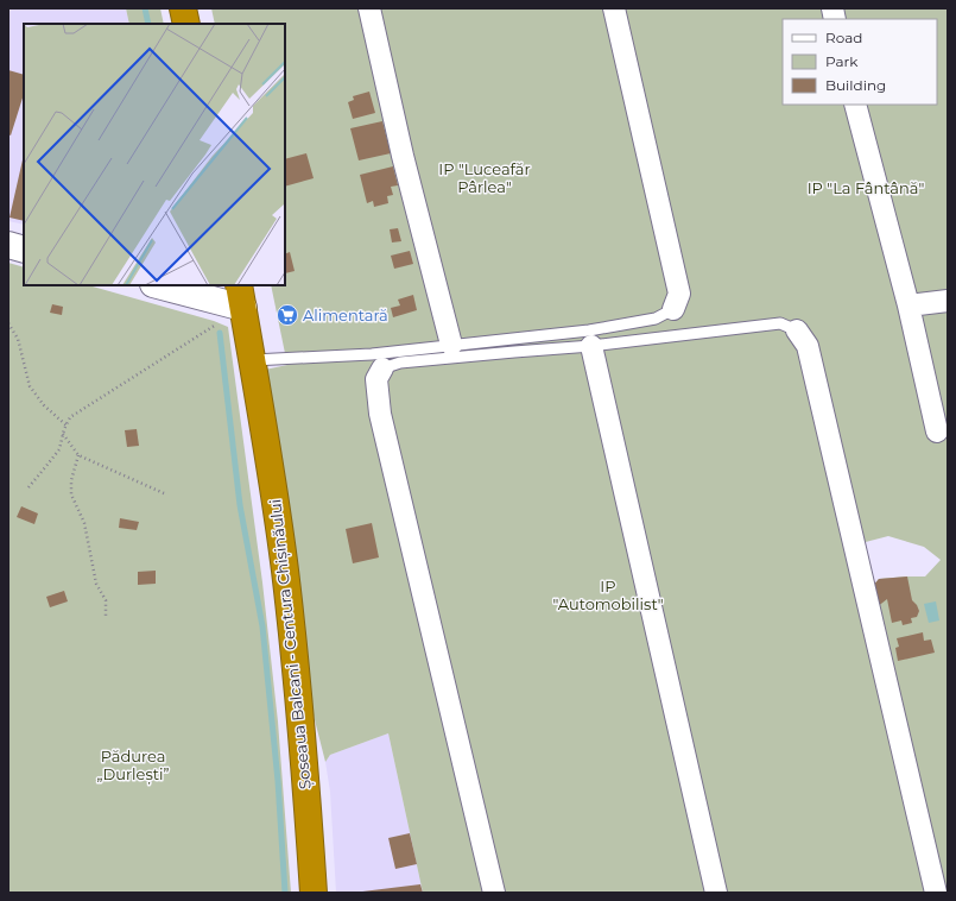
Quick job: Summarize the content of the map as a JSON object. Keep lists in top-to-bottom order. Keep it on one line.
{"streets":{"highway":["Șoseaua Balcani - Centura Chișinăului"]},"parks":["IP \"Luceafăr Pârlea\"","IP \"La Fântână\"","IP \"Automobilist\"","Pădurea „Durlești”"],"places":{"supermarket":["Alimentară"]},"legend":["Road","Park","Building"]}
